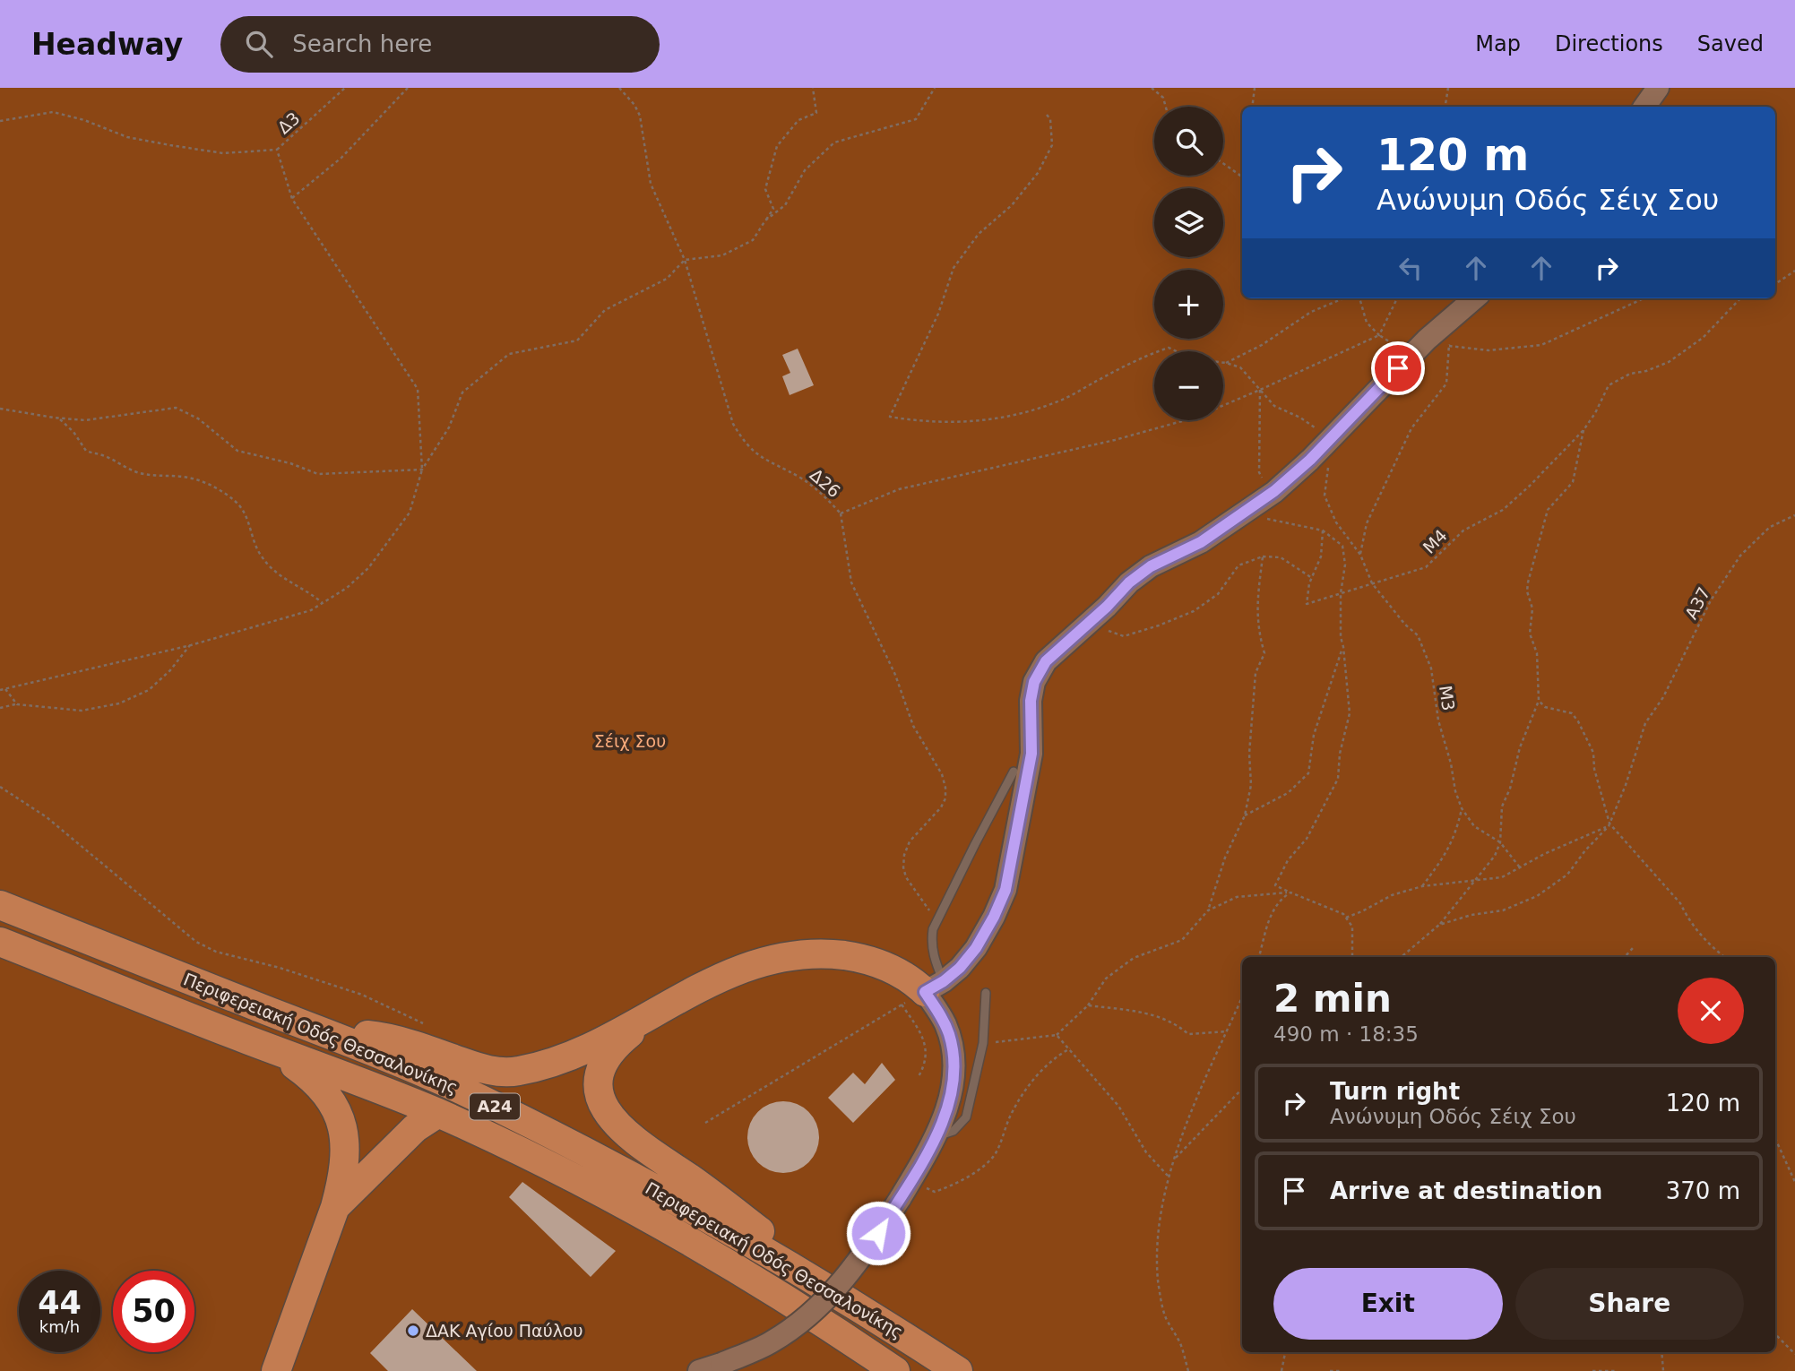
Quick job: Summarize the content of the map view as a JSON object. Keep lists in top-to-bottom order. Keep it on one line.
{"streets":{"highway":["Περιφερειακή Οδός Θεσσαλονίκης","Α24"],"path":["Δ3","Δ26","M4","Α37","M3"]},"crossings":[["M4","M3"]],"parks":["Σέιχ Σου"],"places":["ΔΑΚ Αγίου Παύλου"],"page":{"header":"Headway","search":"Search here","nav":["Map","Directions","Saved"],"map_buttons":["+","−"],"turn":["120 m","Ανώνυμη Οδός Σέιχ Σου"],"heading":["2 min","490 m · 18:35"],"list":[{"name":"Turn right","note":"Ανώνυμη Οδός Σέιχ Σου","value":"120 m"},{"name":"Arrive at destination","value":"370 m"}],"buttons":["Exit","Share"],"speed":"44 km/h","limit":"50"}}
